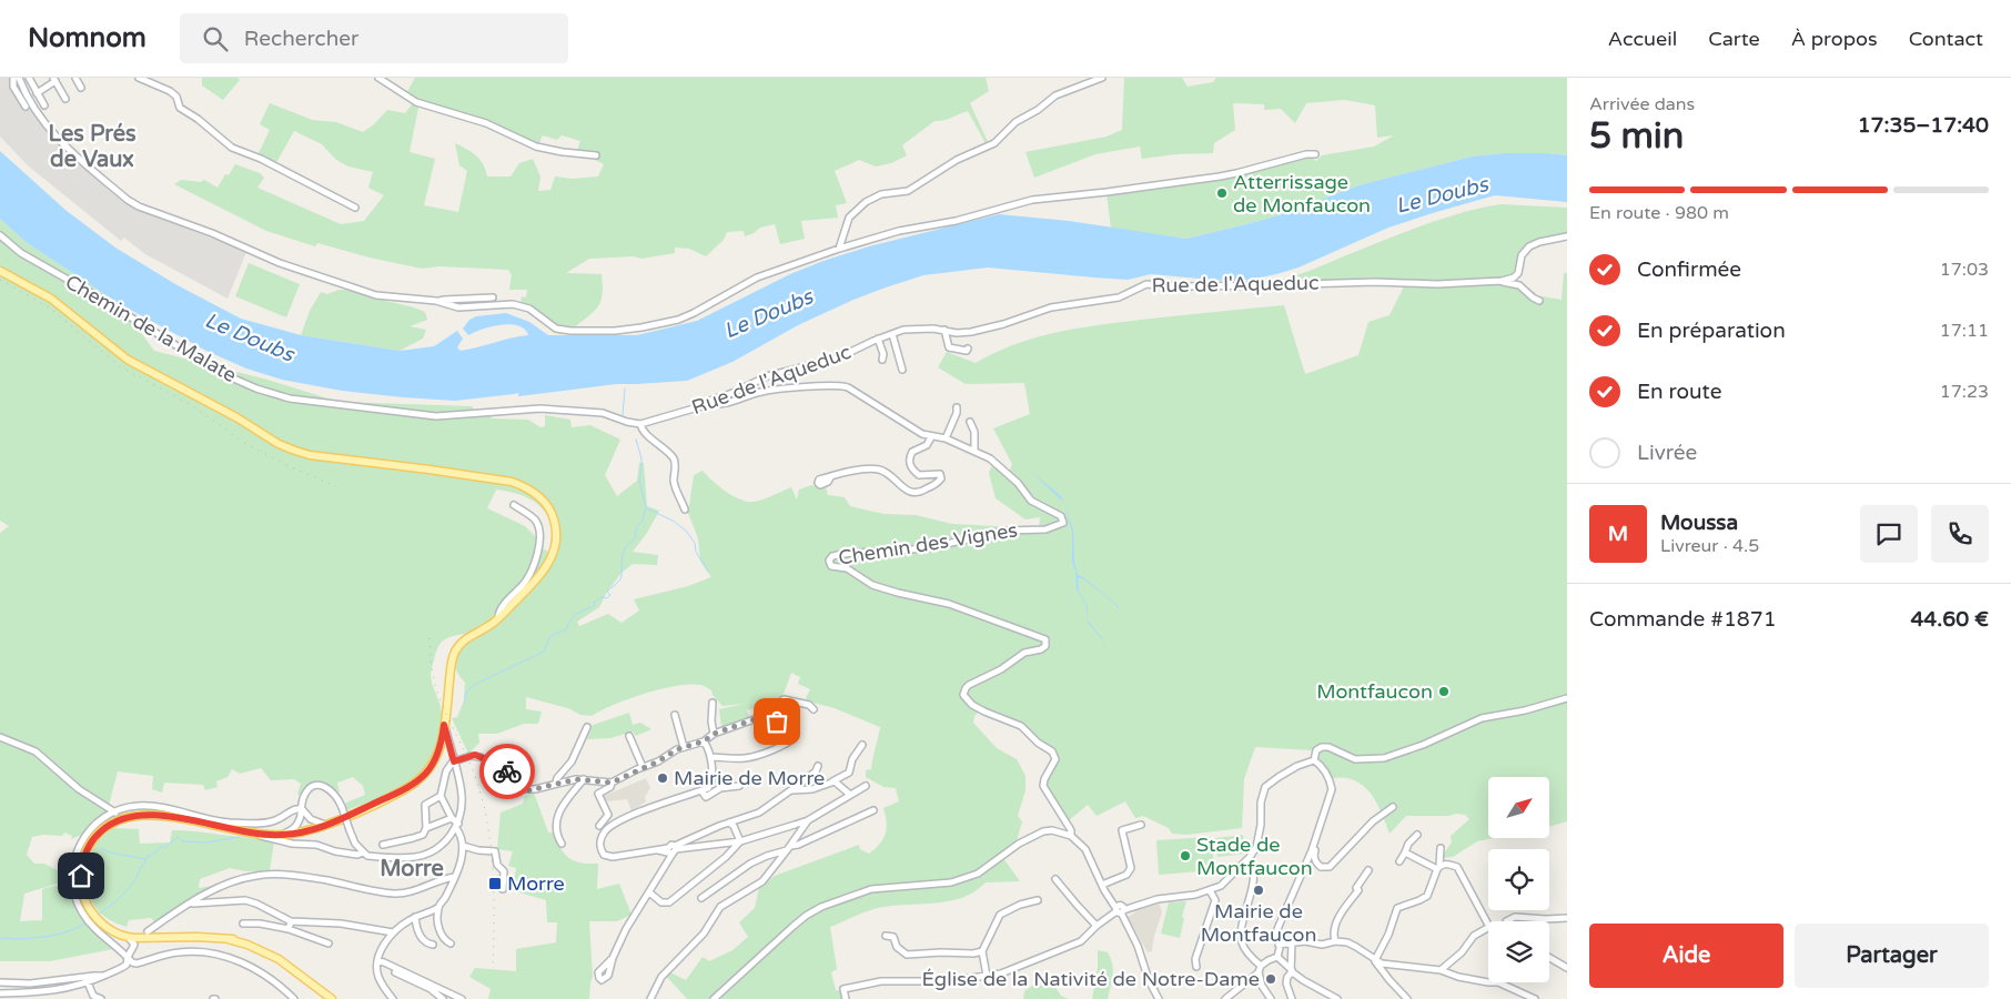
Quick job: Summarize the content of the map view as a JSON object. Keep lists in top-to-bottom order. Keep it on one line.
{"streets":{"street":["Rue de l'Aqueduc","Chemin de la Malate","Chemin des Vignes"]},"crossings":[["Rue de l'Aqueduc","Chemin de la Malate"],["Rue de l'Aqueduc","Chemin des Vignes"]],"districts":["Les Prés de Vaux","Morre"],"water":["Le Doubs"],"places":{"other":["Atterrissage de Monfaucon","Montfaucon","Mairie de Morre","Stade de Montfaucon","Mairie de Montfaucon","Église de la Nativité de Notre-Dame"],"transit":["Morre"]},"north":"top right","page":{"header":"Nomnom","search":"Rechercher","nav":["Accueil","Carte","À propos","Contact"],"heading":["5 min","Arrivée dans","17:35–17:40"],"panel":["Moussa","Livreur · 4.5","Commande #1871","44.60 €"],"bar":"En route · 980 m","list":[["Confirmée","17:03"],["En préparation","17:11"],["En route","17:23"],"Livrée"],"round":"M","buttons":["Aide","Partager"]}}
